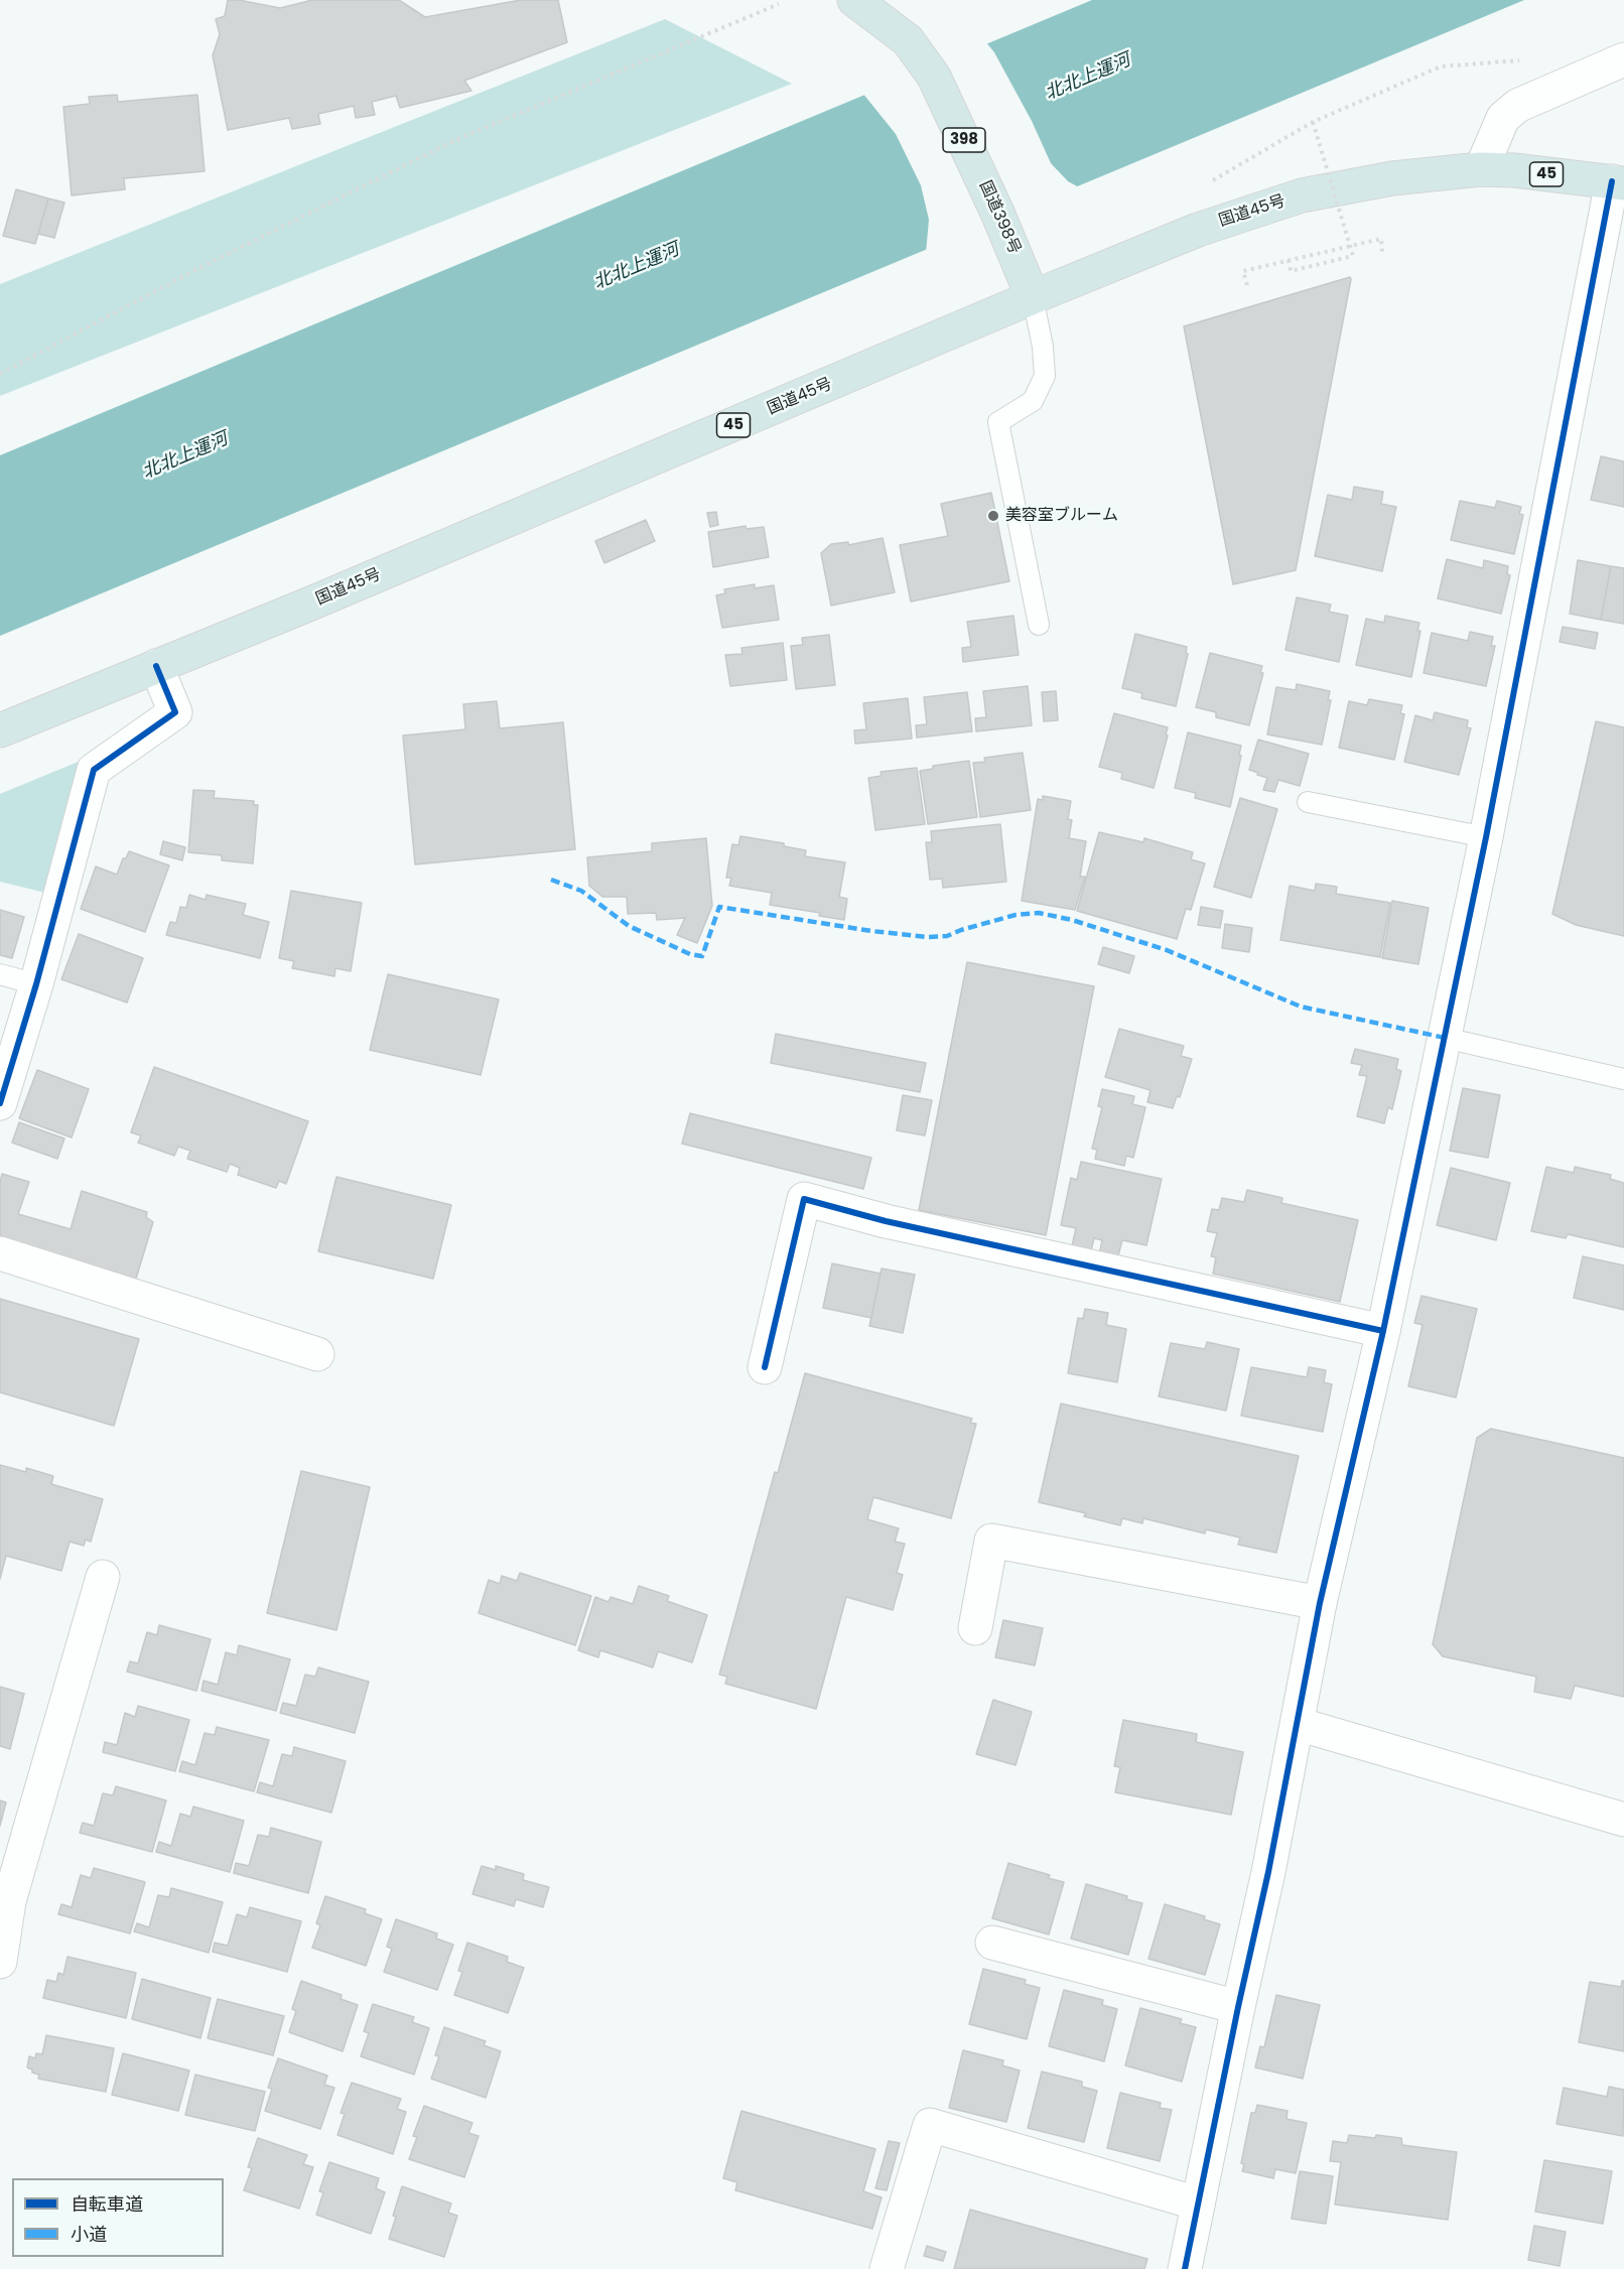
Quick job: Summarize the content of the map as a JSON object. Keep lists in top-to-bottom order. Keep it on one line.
{"streets":{"highway":["398","45","国道45号","国道398号"]},"crossings":[["国道45号","国道398号"]],"water":["北北上運河"],"places":["美容室ブルーム"],"legend":["自転車道","小道"]}
